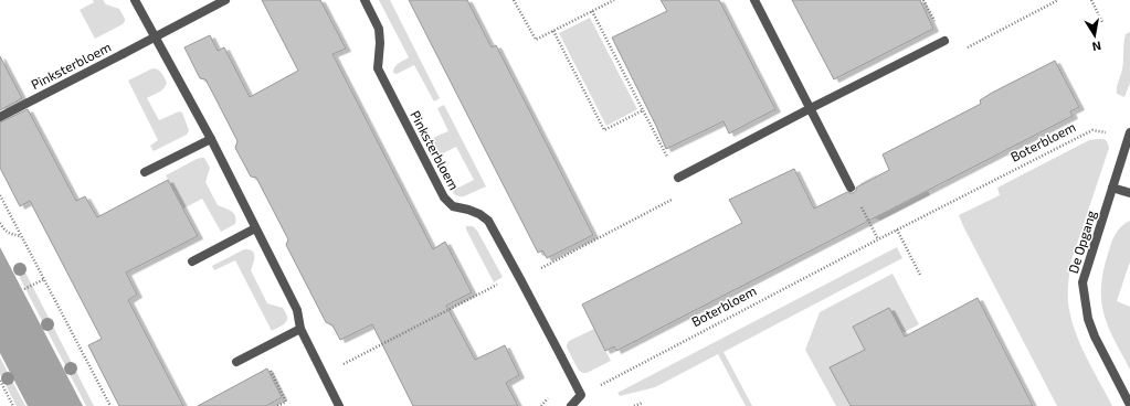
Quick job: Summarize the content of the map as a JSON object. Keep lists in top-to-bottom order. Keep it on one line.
{"streets":{"street":["Pinksterbloem","De Opgang"],"path":["Boterbloem"]},"crossings":[["Pinksterbloem","Boterbloem"],["Boterbloem","De Opgang"]],"north":"bottom"}
